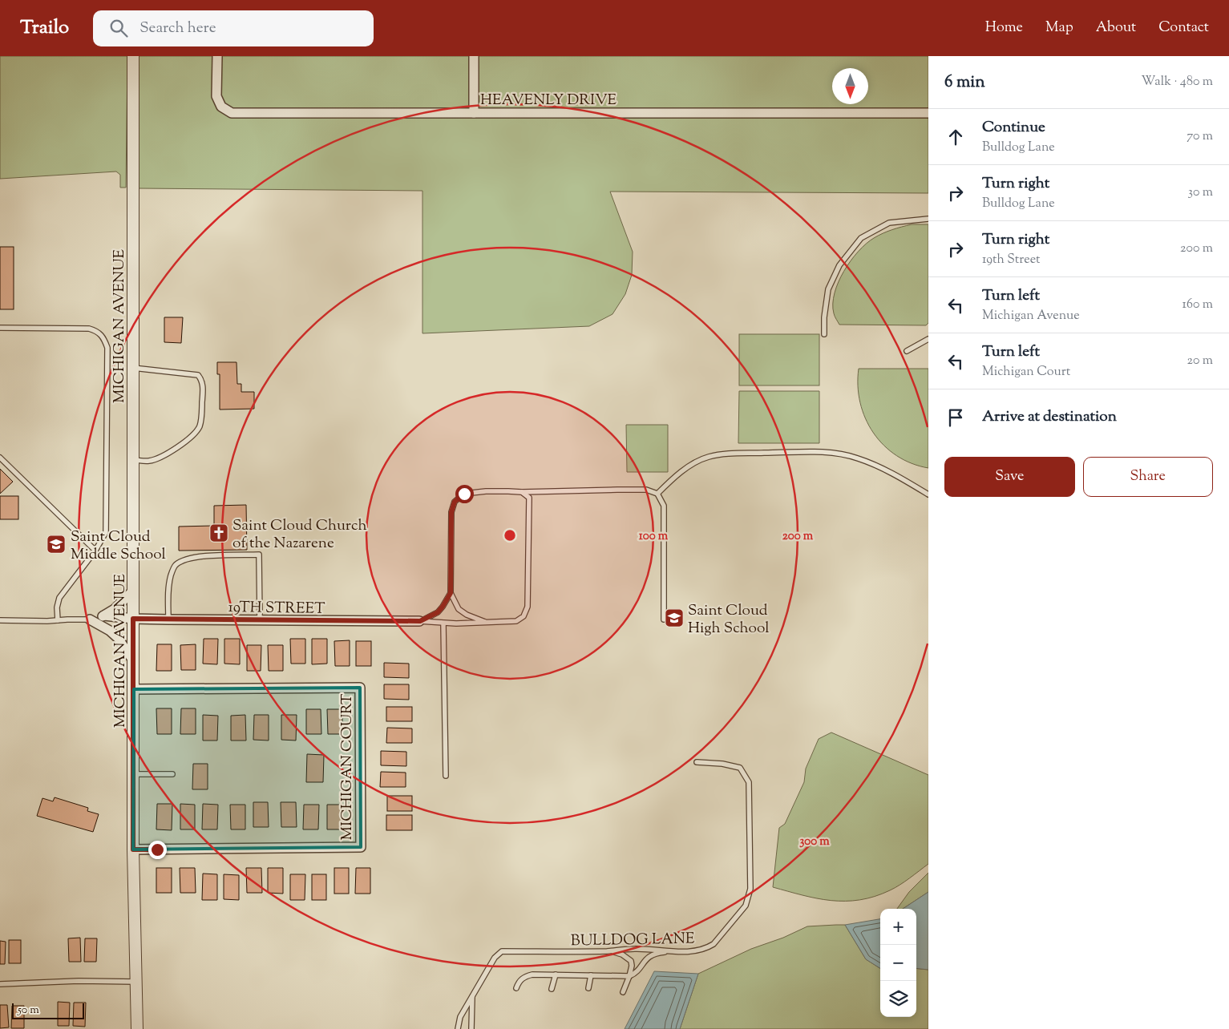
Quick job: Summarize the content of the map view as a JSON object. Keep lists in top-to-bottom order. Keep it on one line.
{"streets":{"street":["HEAVENLY DRIVE","MICHIGAN AVENUE","19TH STREET","MICHIGAN COURT"],"lane":["BULLDOG LANE"]},"crossings":[["MICHIGAN AVENUE","19TH STREET"],["MICHIGAN AVENUE","MICHIGAN COURT"]],"places":{"church":["Saint Cloud Church of the Nazarene"],"school or university":["Saint Cloud Middle School","Saint Cloud High School"]},"scale_bar":"50 m","north":"bottom","page":{"header":"Trailo","search":"Search here","nav":["Home","Map","About","Contact"],"heading":["6 min","Walk · 480 m"],"list":[["Continue","Bulldog Lane","70 m"],["Turn right","Bulldog Lane","30 m"],["Turn right","19th Street","200 m"],["Turn left","Michigan Avenue","160 m"],["Turn left","Michigan Court","20 m"],"Arrive at destination"],"buttons":["Save","Share"],"map_buttons":["+","−"],"scale":"50 m"},"rings":["100 m","200 m","300 m"]}
